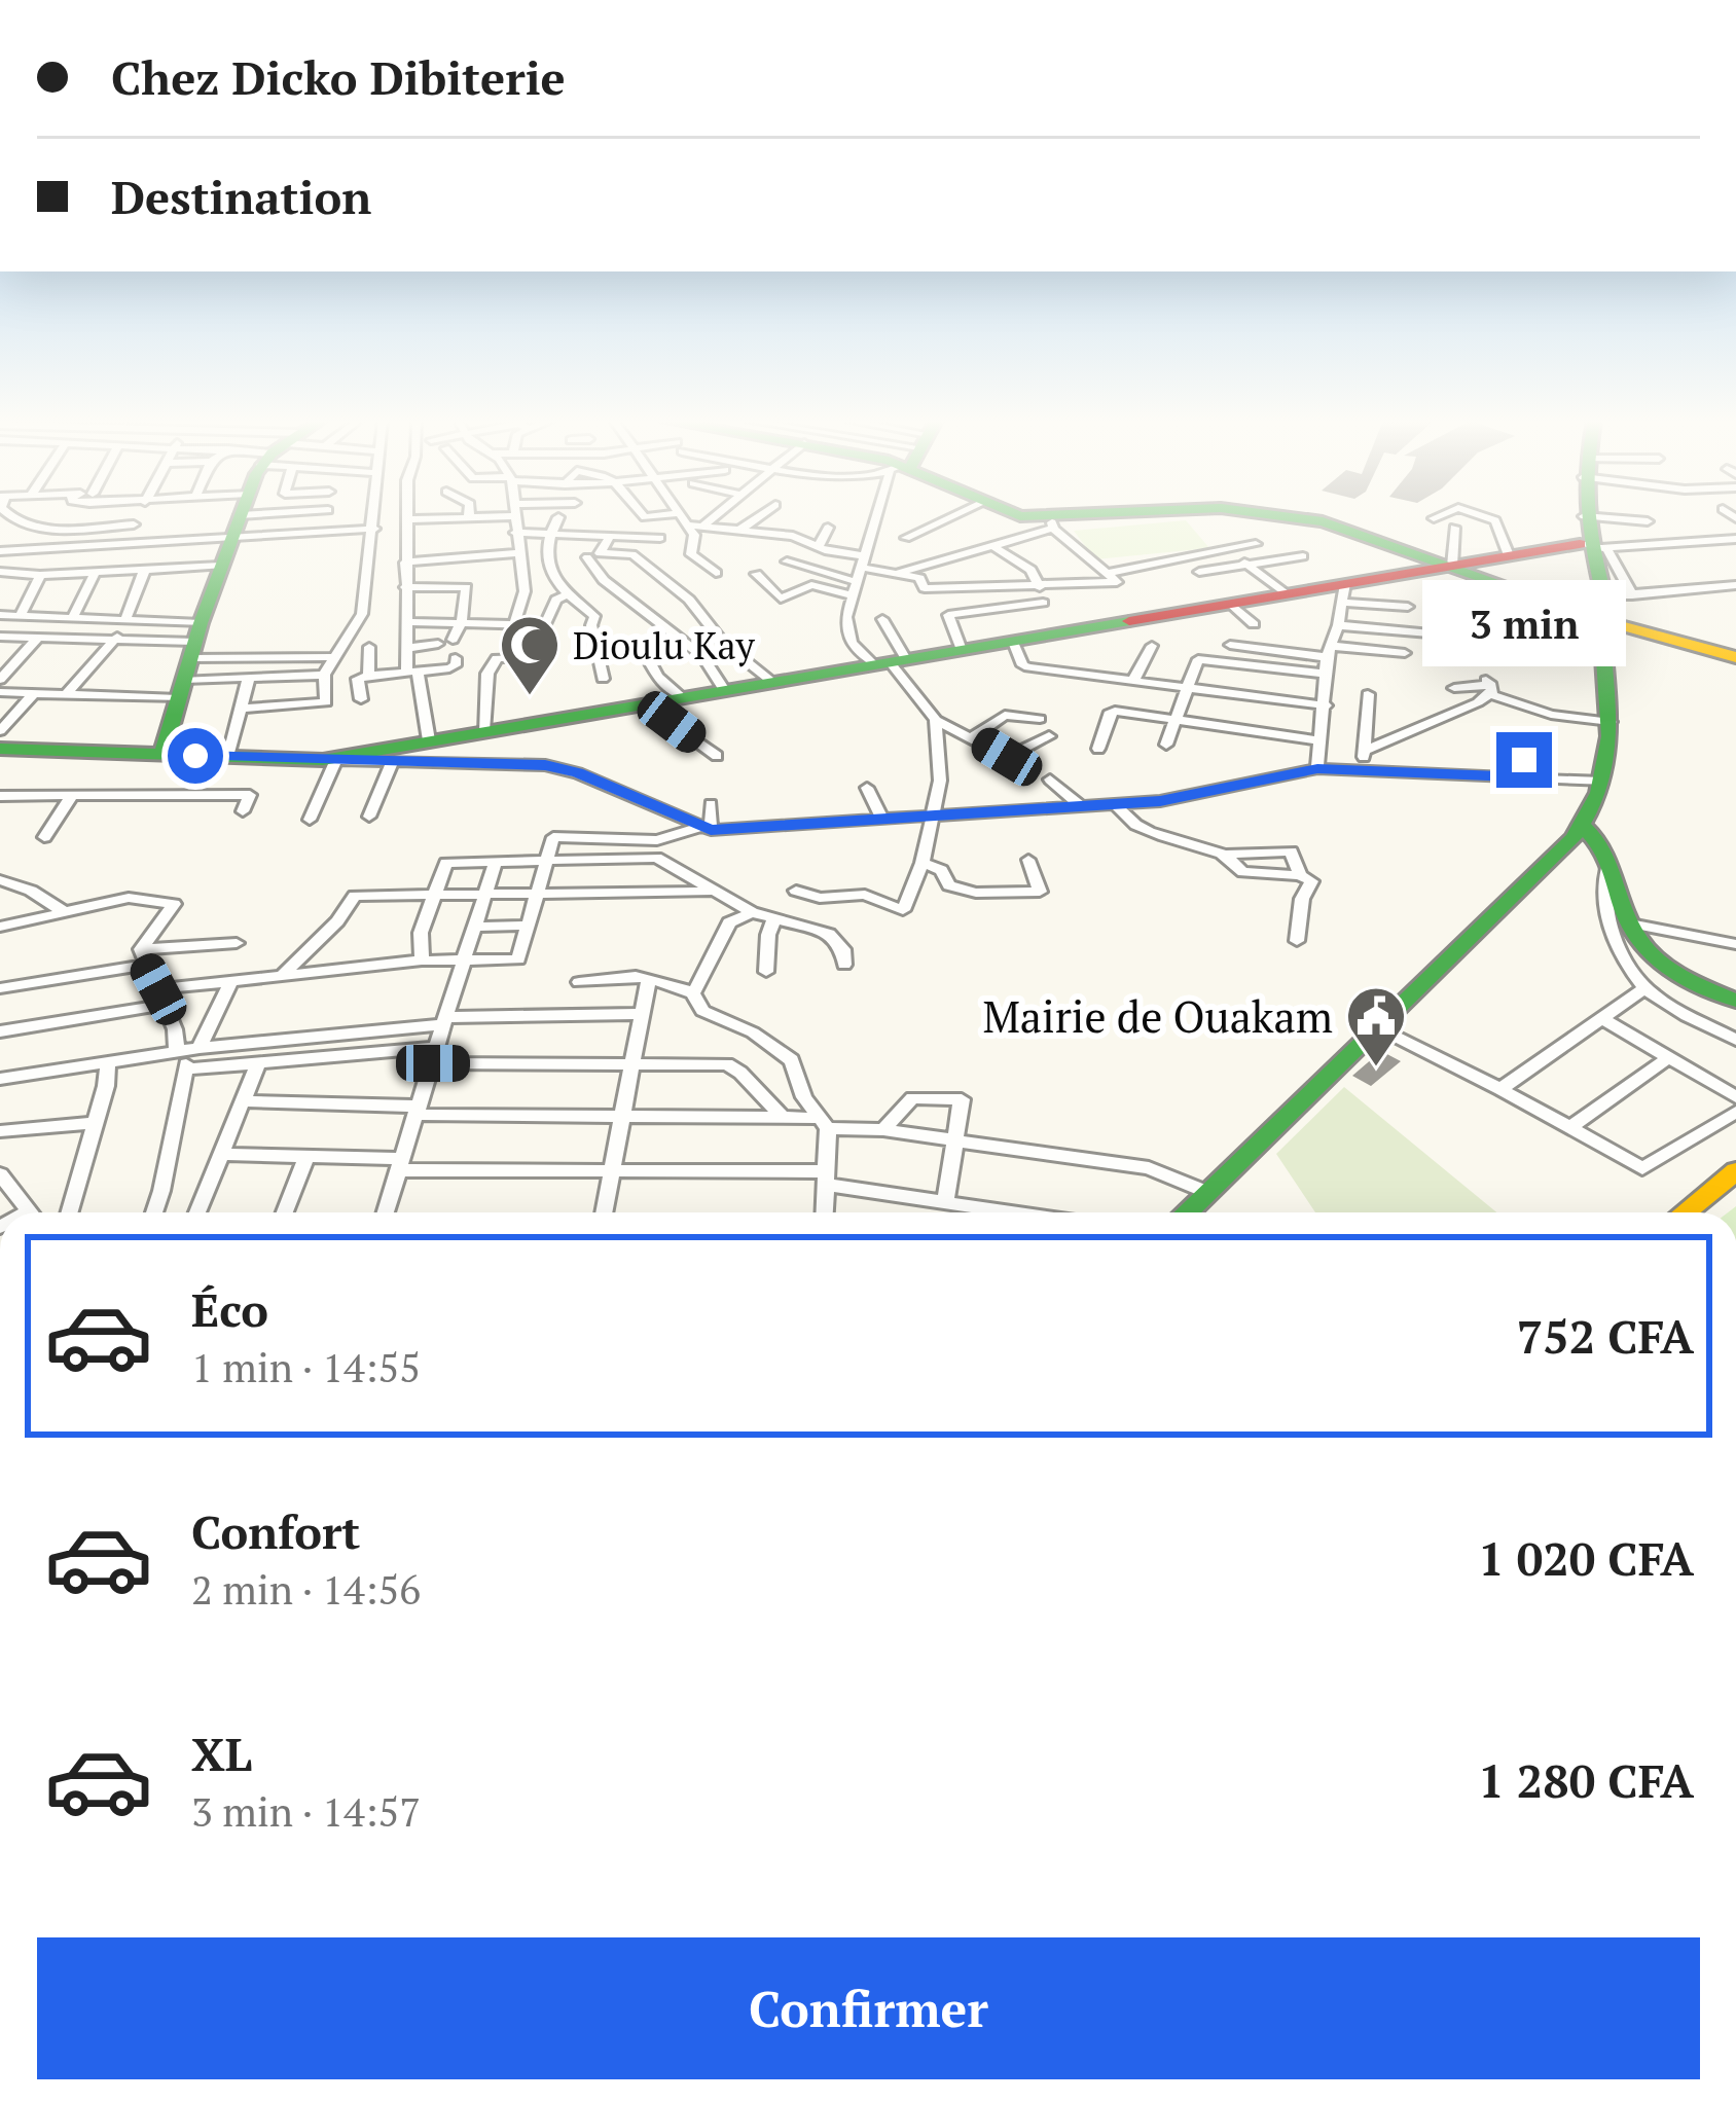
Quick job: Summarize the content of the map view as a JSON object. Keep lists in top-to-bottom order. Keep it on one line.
{"places":{"mosque":["Dioulu Kay"],"public building":["Mairie de Ouakam"]},"page":{"banner":["Chez Dicko Dibiterie","Destination"],"bubble":"3 min","list":[{"name":"Éco","note":"1 min · 14:55","value":"752 CFA"},{"name":"Confort","note":"2 min · 14:56","value":"1 020 CFA"},{"name":"XL","note":"3 min · 14:57","value":"1 280 CFA"}],"buttons":"Confirmer"}}
